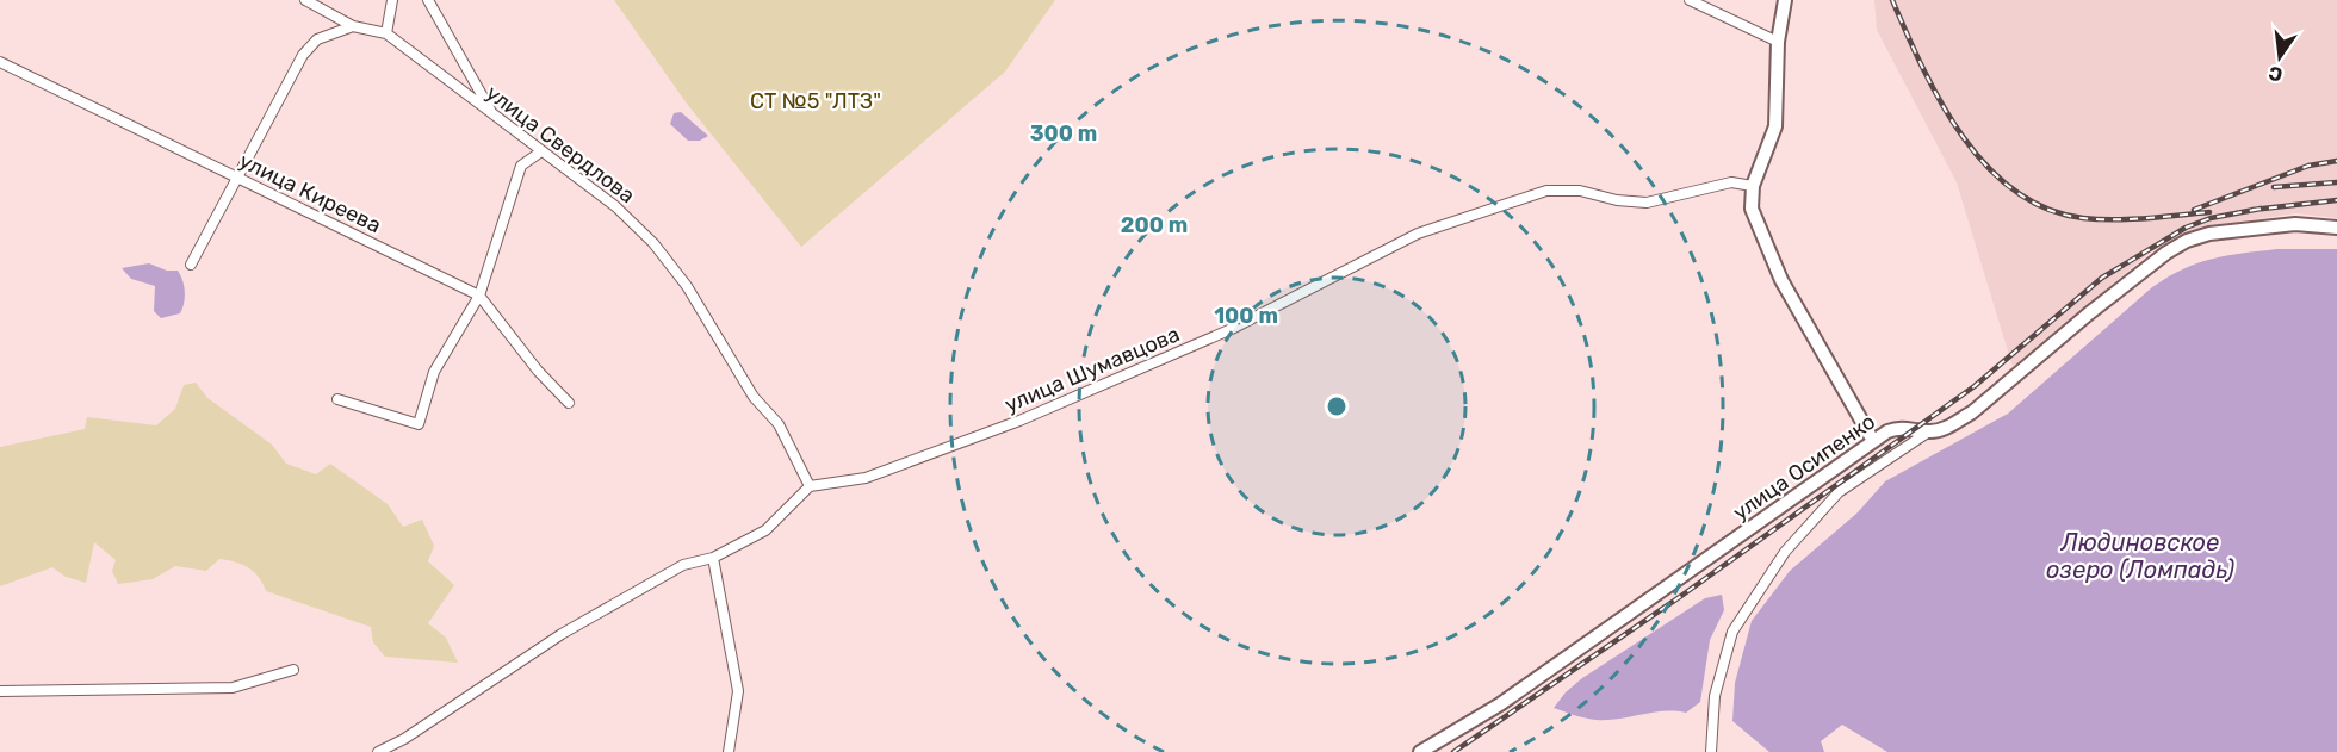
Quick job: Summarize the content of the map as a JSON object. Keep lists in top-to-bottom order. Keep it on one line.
{"streets":{"street":["улица Свердлова","улица Киреева","улица Шумавцова","улица Осипенко"]},"crossings":[["улица Свердлова","улица Шумавцова"]],"water":["Людиновское озеро (Ломпадь)"],"parks":["СТ №5 \"ЛТЗ\""],"north":"bottom","rings":["300 m","200 m","100 m"]}
